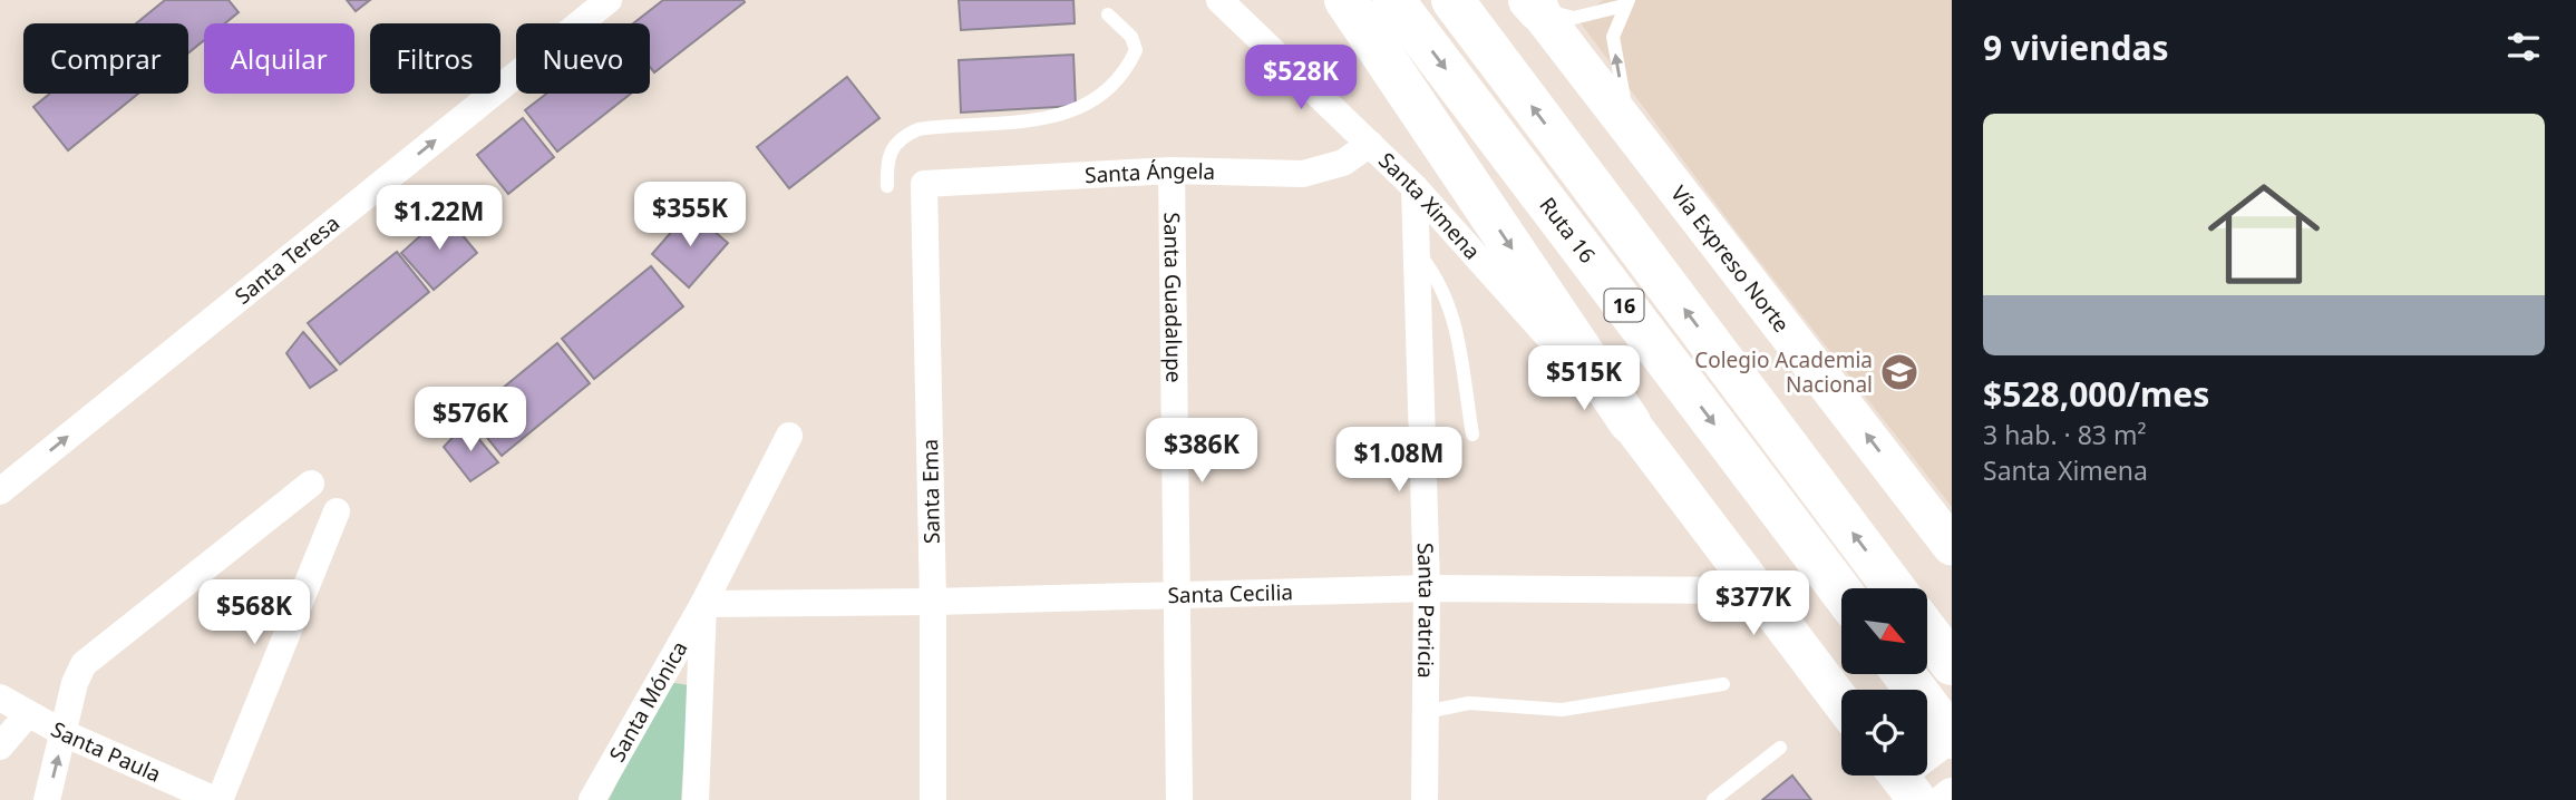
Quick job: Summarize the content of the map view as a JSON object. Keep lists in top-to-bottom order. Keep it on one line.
{"streets":{"highway":["Ruta 16","16"],"main road":["Vía Expreso Norte"],"street":["Santa Ángela","Santa Ximena","Santa Teresa","Santa Guadalupe","Santa Ema","Santa Cecilia","Santa Patricia","Santa Mónica","Santa Paula"]},"crossings":[["Santa Ángela","Santa Ximena"],["Santa Ángela","Santa Guadalupe"],["Santa Ángela","Santa Ema"],["Santa Ximena","Santa Patricia"],["Santa Guadalupe","Santa Cecilia"],["Santa Ema","Santa Cecilia"],["Santa Cecilia","Santa Patricia"],["Santa Cecilia","Santa Mónica"]],"places":{"school or university":["Colegio Academia Nacional"]},"north":"bottom right","page":{"heading":"9 viviendas","chip":["Comprar","Alquilar","Filtros","Nuevo"],"price":["$528K","$355K","$1.22M","$515K","$576K","$386K","$1.08M","$377K","$568K"],"list":[{"name":"$528,000/mes","note":"3 hab. · 83 m² · Santa Ximena"}]}}
